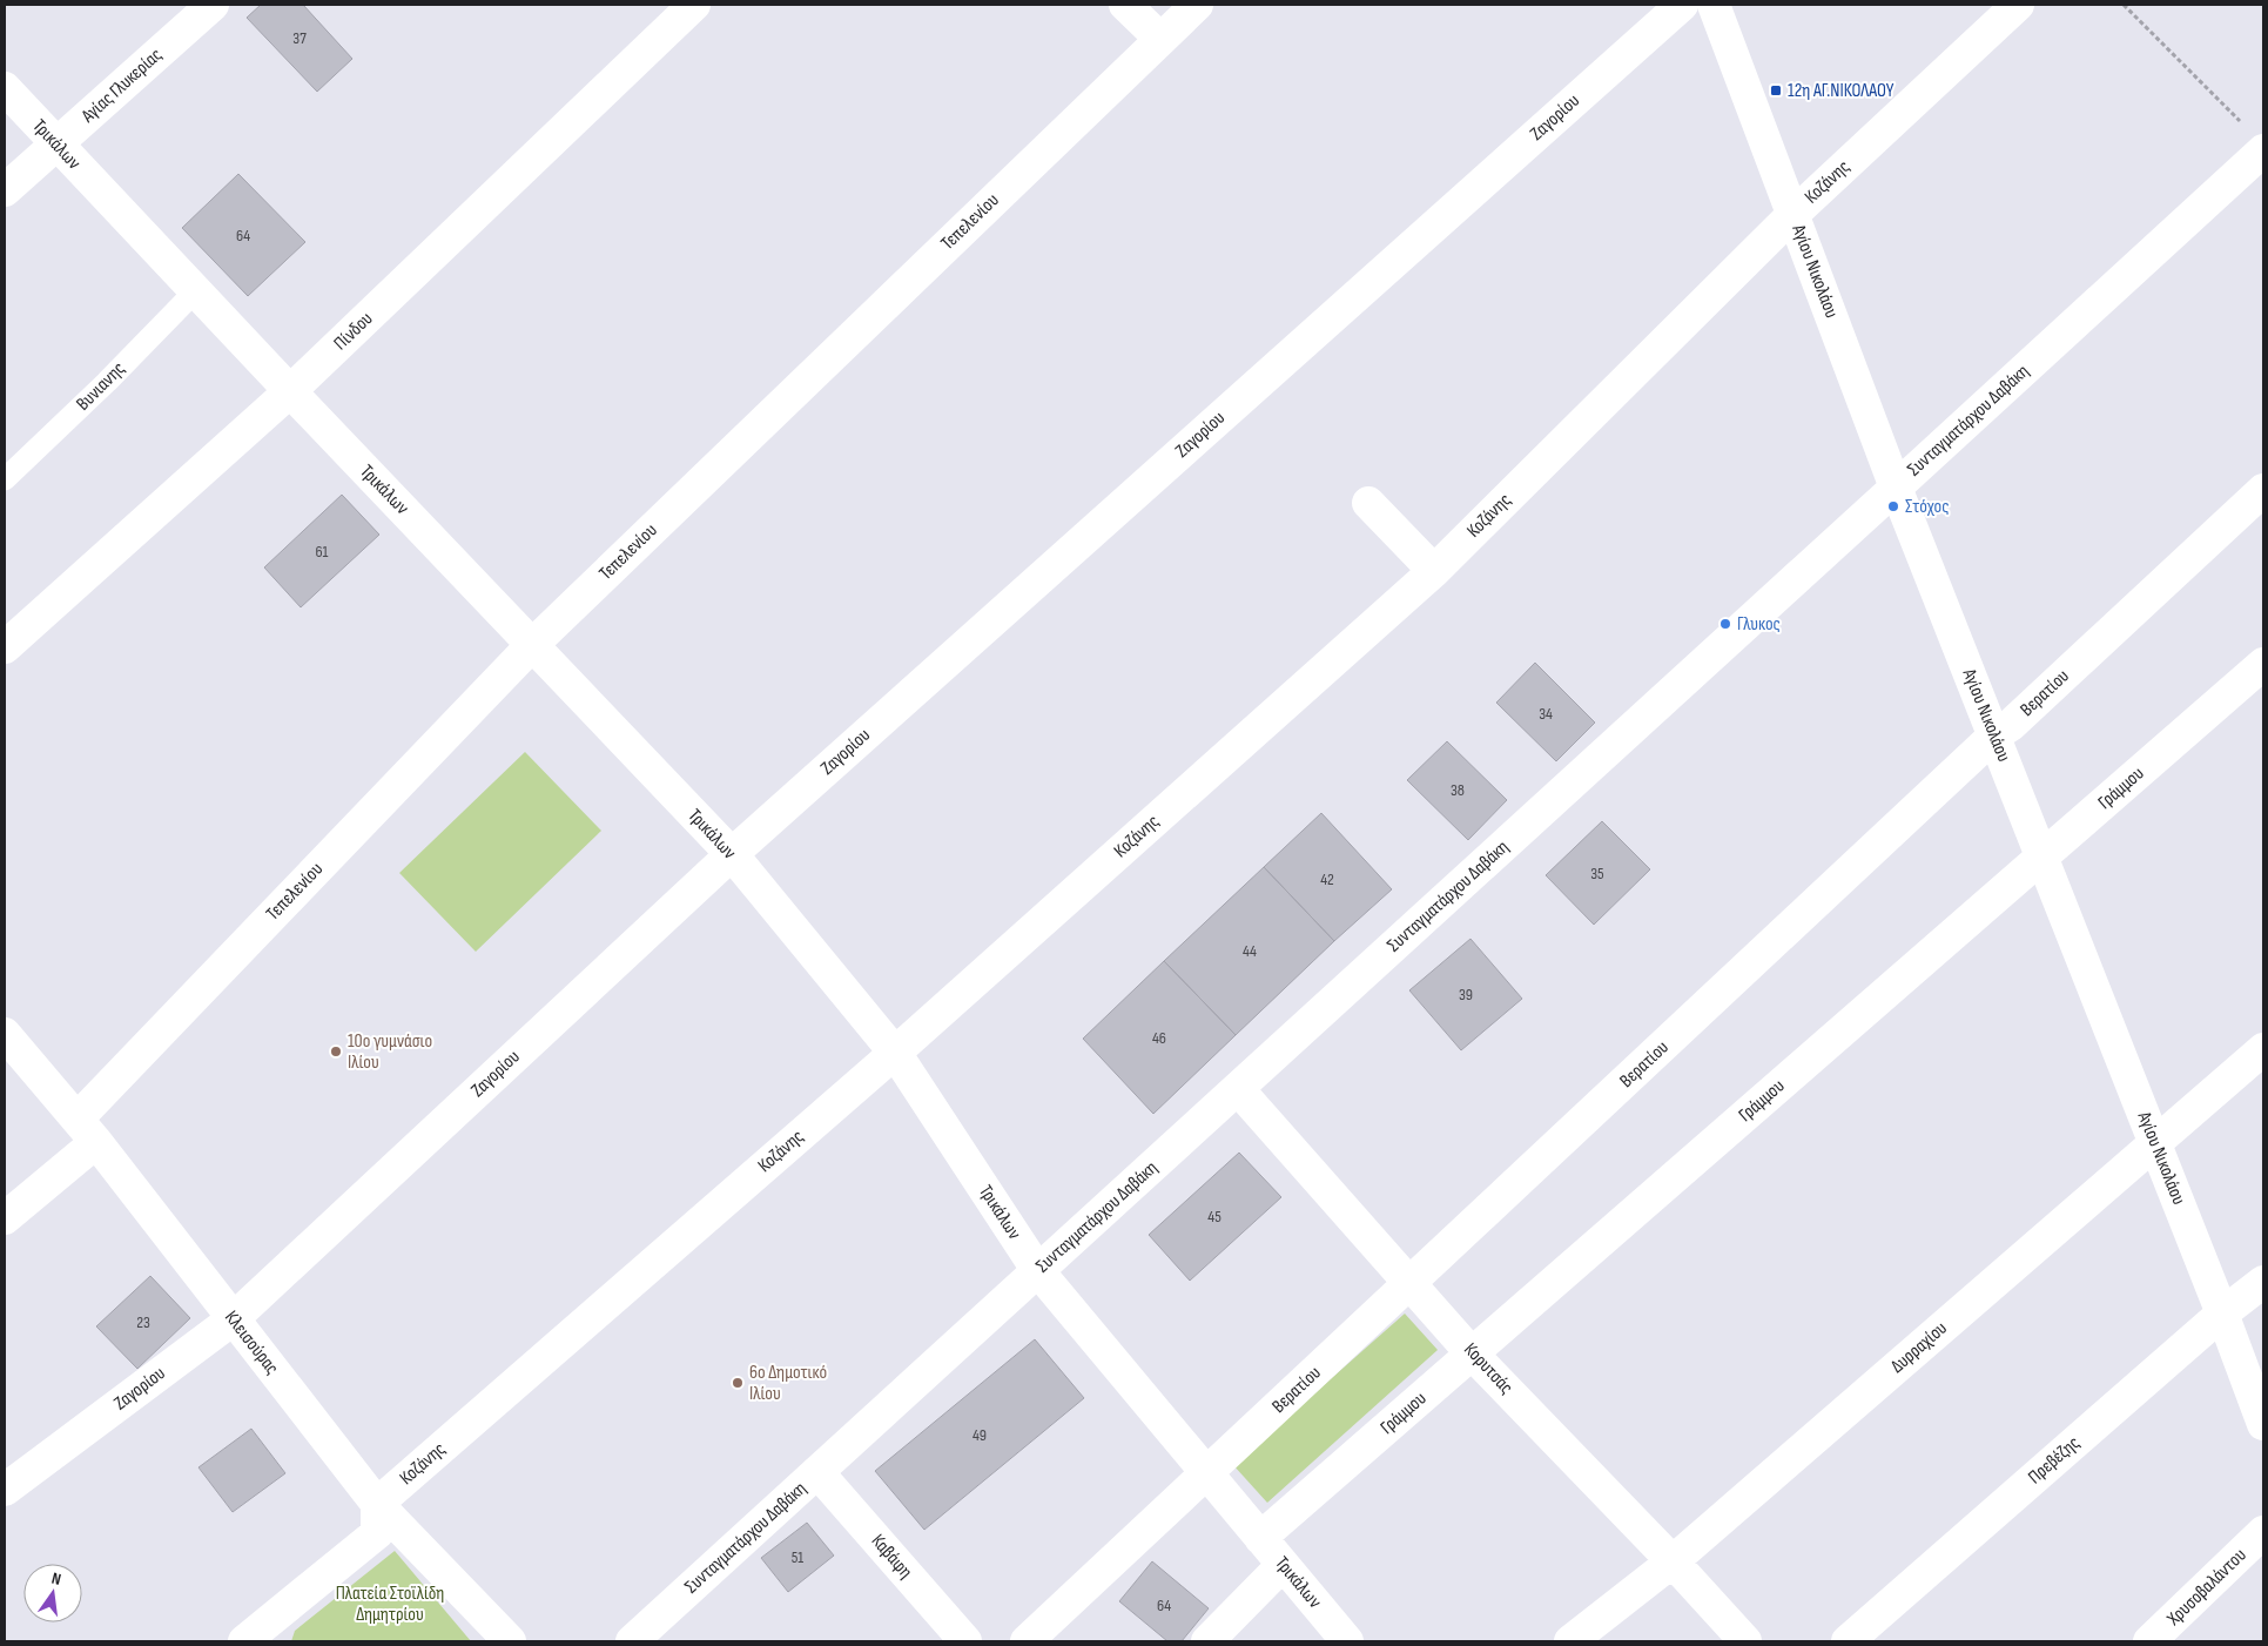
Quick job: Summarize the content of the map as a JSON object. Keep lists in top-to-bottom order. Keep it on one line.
{"streets":{"street":["Αγίας Γλυκερίας","Ζαγορίου","Τρικάλων","Κοζάνης","Τεπελενίου","Αγίου Νικολάου","Πίνδου","Συνταγματάρχου Δαβάκη","Βερατίου","Γράμμου","Κλεισούρας","Δυρραχίου","Κορυτσάς","Πρεβέζης","Καβάφη","Χρυσοβαλάντου"],"lane":["Βυνιανης"]},"crossings":[["Αγίας Γλυκερίας","Τρικάλων"],["Ζαγορίου","Τρικάλων"],["Ζαγορίου","Κλεισούρας"],["Τρικάλων","Κοζάνης"],["Τρικάλων","Τεπελενίου"],["Τρικάλων","Πίνδου"],["Τρικάλων","Βυνιανης"],["Τρικάλων","Συνταγματάρχου Δαβάκη"],["Τρικάλων","Βερατίου"],["Τρικάλων","Γράμμου"],["Κοζάνης","Αγίου Νικολάου"],["Κοζάνης","Κλεισούρας"],["Τεπελενίου","Κλεισούρας"],["Αγίου Νικολάου","Συνταγματάρχου Δαβάκη"],["Αγίου Νικολάου","Βερατίου"],["Αγίου Νικολάου","Γράμμου"],["Αγίου Νικολάου","Δυρραχίου"],["Αγίου Νικολάου","Πρεβέζης"],["Συνταγματάρχου Δαβάκη","Κορυτσάς"],["Συνταγματάρχου Δαβάκη","Καβάφη"],["Βερατίου","Κορυτσάς"],["Γράμμου","Κορυτσάς"],["Δυρραχίου","Κορυτσάς"]],"parks":["Πλατεία Στοϊλίδη Δημητρίου"],"places":{"transit":["12η ΑΓ.ΝΙΚΟΛΑΟΥ"],"other":["Στόχος","Γλυκος","10ο γυμνάσιο Ιλίου","6ο Δημοτικό Ιλίου"]},"house_numbers":["37","64","61","34","38","35","42","44","39","46","45","23","49","51","64"],"north":"top"}
